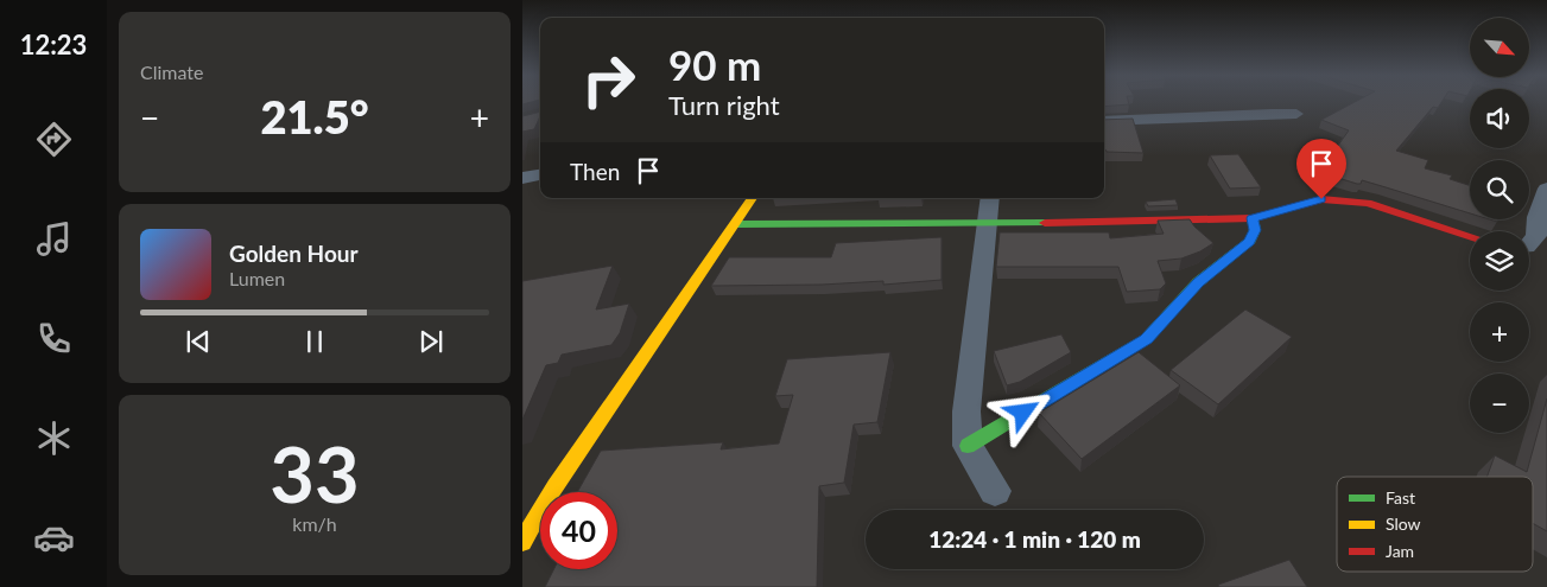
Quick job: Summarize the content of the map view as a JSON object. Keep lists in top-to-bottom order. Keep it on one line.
{"legend":["Fast","Slow","Jam"],"north":"bottom right","page":{"tabs":"12:23","tile":["Climate",["33","km/h"]],"map_buttons":["+","−"],"turn":["90 m","Turn right"],"heat":["−","21.5°","+"],"then":"Then","song":["Golden Hour","Lumen"],"limit":"40","trip":"12:24 · 1 min · 120 m"}}
